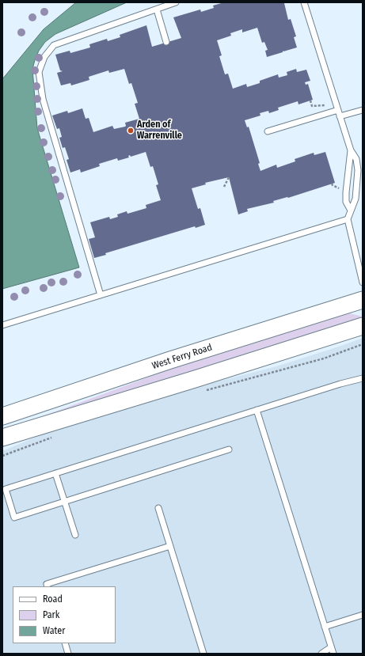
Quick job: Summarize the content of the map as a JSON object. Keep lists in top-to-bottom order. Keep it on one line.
{"streets":{"main road":["West Ferry Road"]},"places":["Arden of Warrenville"],"legend":["Road","Park","Water"]}
